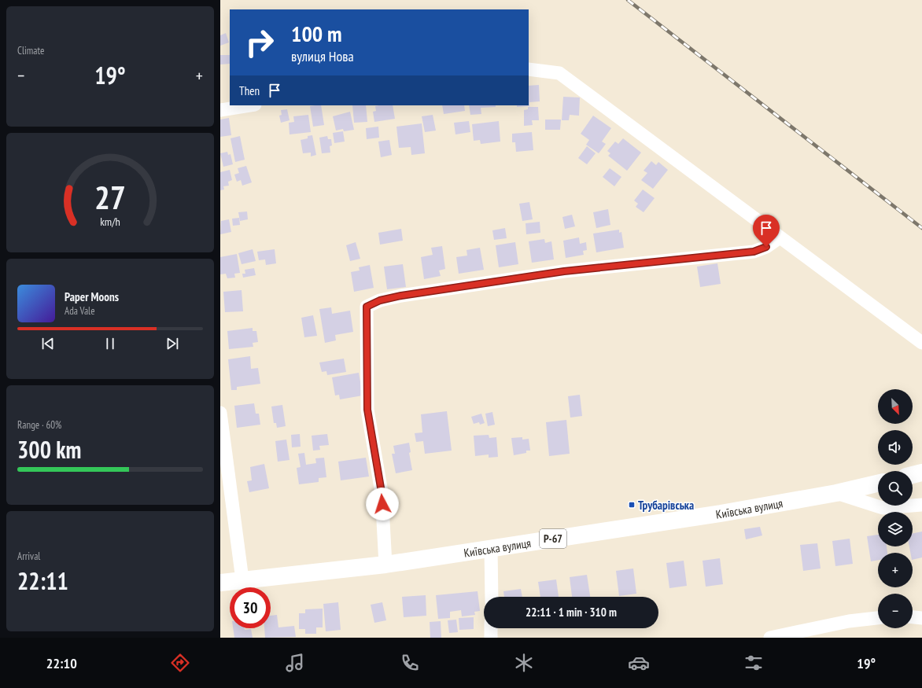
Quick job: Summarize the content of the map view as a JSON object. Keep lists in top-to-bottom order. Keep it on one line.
{"streets":{"main road":["Київська вулиця","Р-67"]},"places":{"transit":["Трубарівська"]},"north":"bottom right","page":{"tile":["Climate",["Range · 60%","300 km"],["Arrival","22:11"]],"turn":["100 m","вулиця Нова"],"heat":["−","19°","+"],"then":"Then","song":["Paper Moons","Ada Vale"],"map_buttons":["+","−"],"limit":"30","trip":"22:11 · 1 min · 310 m","tabs":["22:10","19°"],"gauge":["27","km/h"]}}
